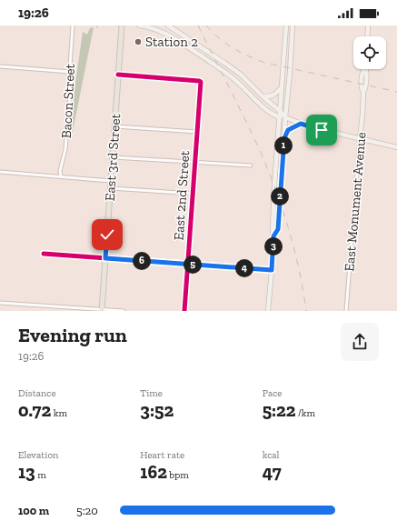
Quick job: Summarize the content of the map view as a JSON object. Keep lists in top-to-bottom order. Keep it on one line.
{"streets":{"main road":["East 3rd Street","East Monument Avenue"],"street":["Bacon Street","East 2nd Street"]},"crossings":[["East 3rd Street","East 2nd Street"]],"places":["Station 2"],"page":{"status":"19:26","pins":["1","2","3","6","5","4"],"heading":["Evening run","19:26"],"stats":[["Distance","0.72 km"],["Time","3:52"],["Pace","5:22 /km"],["Elevation","13 m"],["Heart rate","162 bpm"],["kcal","47"]],"list":[{"name":"100 m","note":"5:20"}]}}
